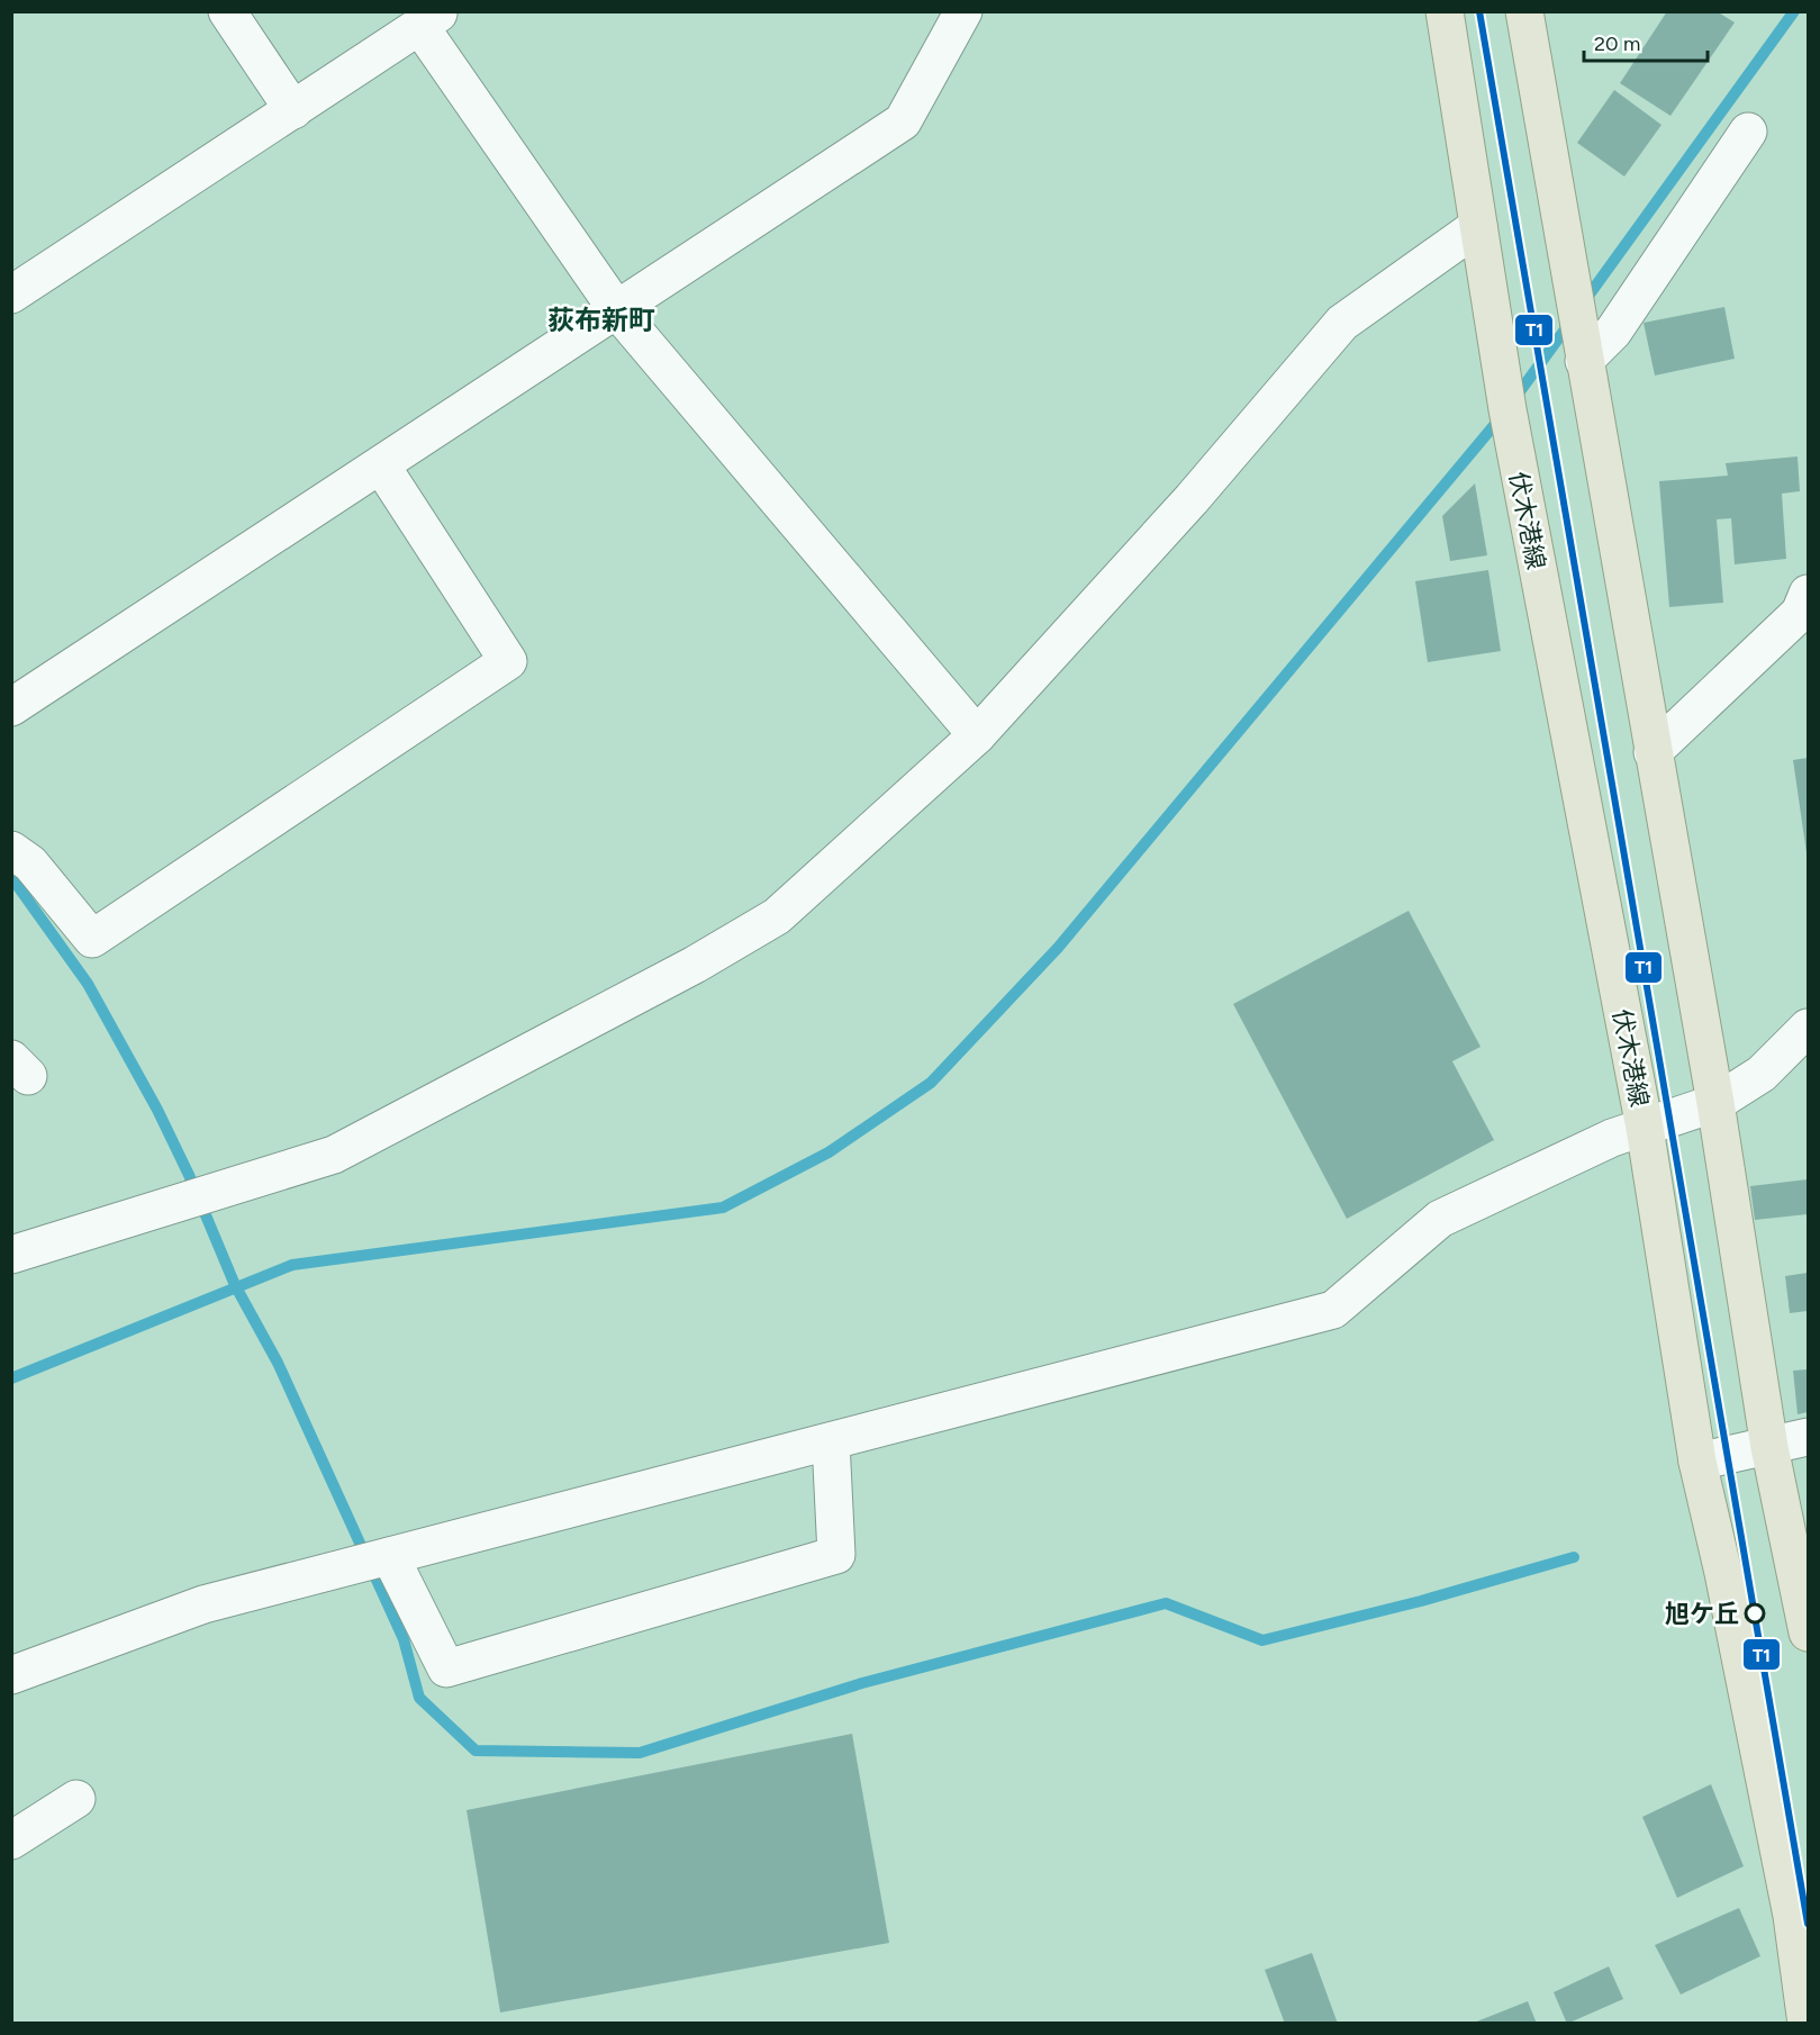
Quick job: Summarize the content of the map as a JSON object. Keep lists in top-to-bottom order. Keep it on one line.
{"streets":{"main road":["伏木港線"]},"districts":["荻布新町"],"places":["旭ケ丘"],"lines":["transit line T1"],"scale_bar":"20 m"}
